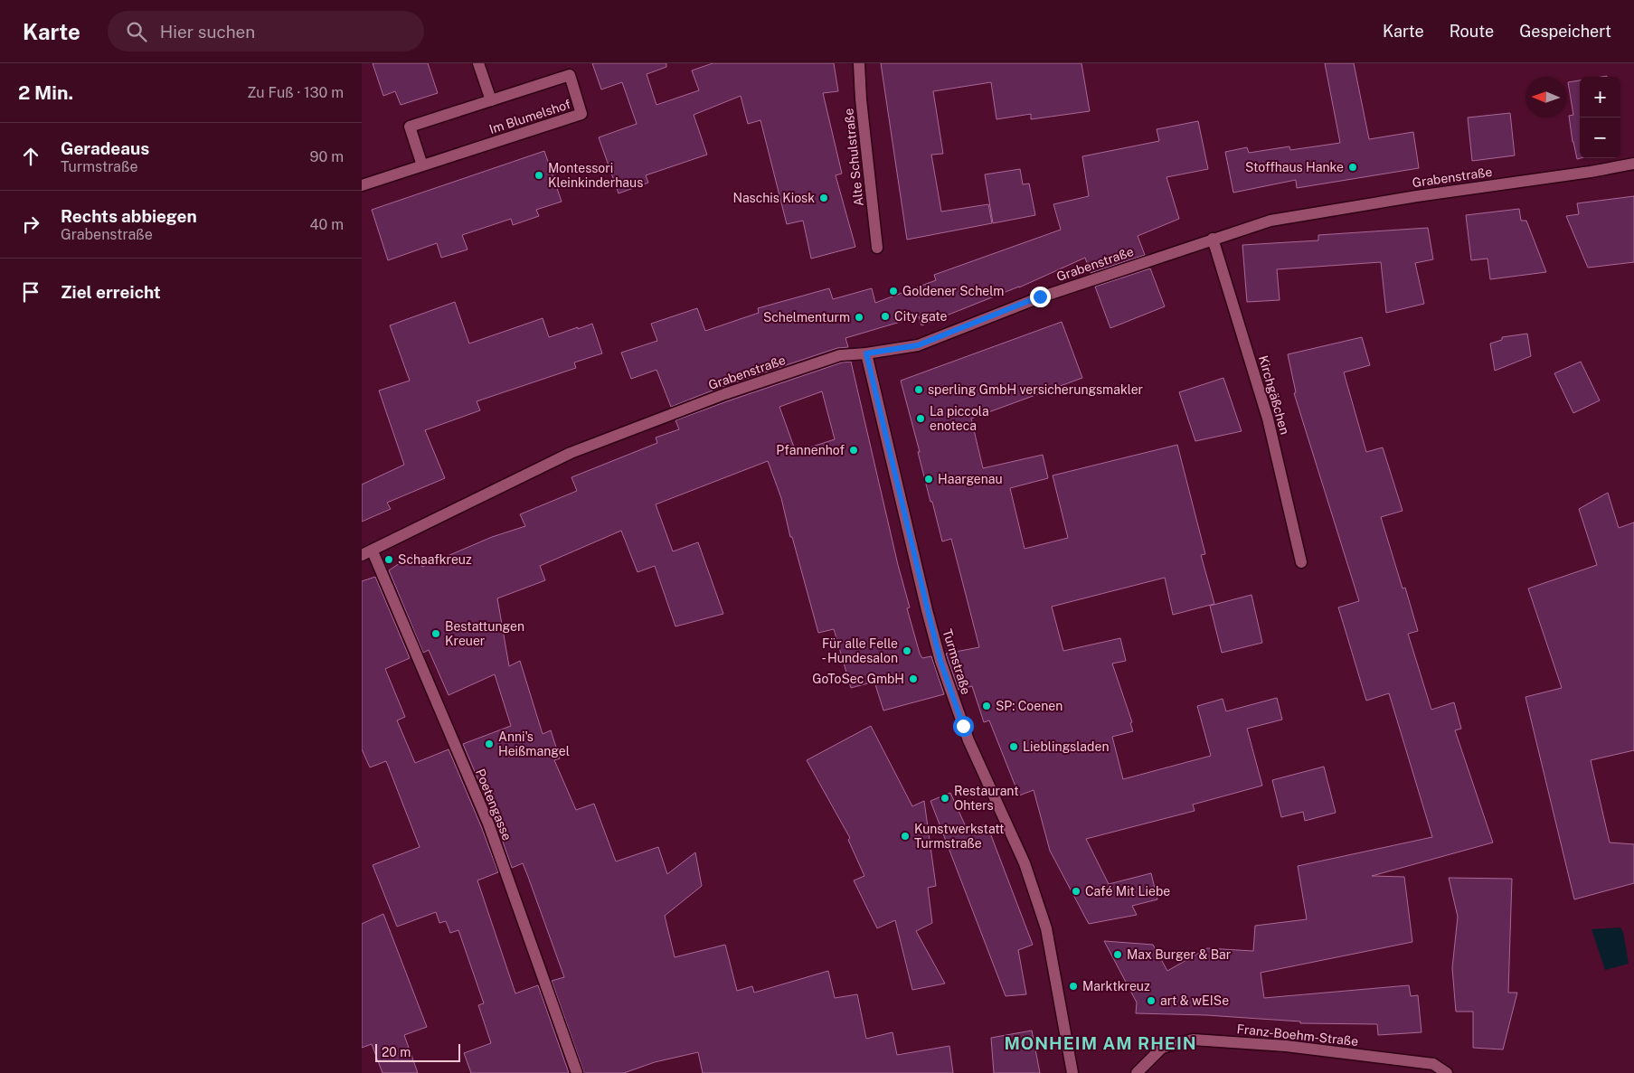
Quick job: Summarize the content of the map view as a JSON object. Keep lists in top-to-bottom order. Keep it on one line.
{"streets":{"street":["Im Blumelshof","Alte Schulstraße","Grabenstraße","Kirchgäßchen","Turmstraße","Poetengasse","Franz-Boehm-Straße"]},"crossings":[["Grabenstraße","Kirchgäßchen"],["Grabenstraße","Turmstraße"],["Grabenstraße","Poetengasse"]],"districts":["MONHEIM AM RHEIN"],"places":["Stoffhaus Hanke","Montessori Kleinkinderhaus","Naschis Kiosk","Goldener Schelm","City gate","Schelmenturm","sperling GmbH versicherungsmakler","La piccola enoteca","Pfannenhof","Haargenau","Schaafkreuz","Bestattungen Kreuer","Für alle Felle - Hundesalon","GoToSec GmbH","SP: Coenen","Anni's Heißmangel","Lieblingsladen","Restaurant Ohters","Kunstwerkstatt Turmstraße","Café Mit Liebe","Max Burger & Bar","Marktkreuz","art & wEISe"],"scale_bar":"20 m","north":"left","page":{"header":"Karte","search":"Hier suchen","nav":["Karte","Route","Gespeichert"],"heading":["2 Min.","Zu Fuß · 130 m"],"map_buttons":["+","−"],"list":[["Geradeaus","Turmstraße","90 m"],["Rechts abbiegen","Grabenstraße","40 m"],"Ziel erreicht"],"scale":"20 m"}}
